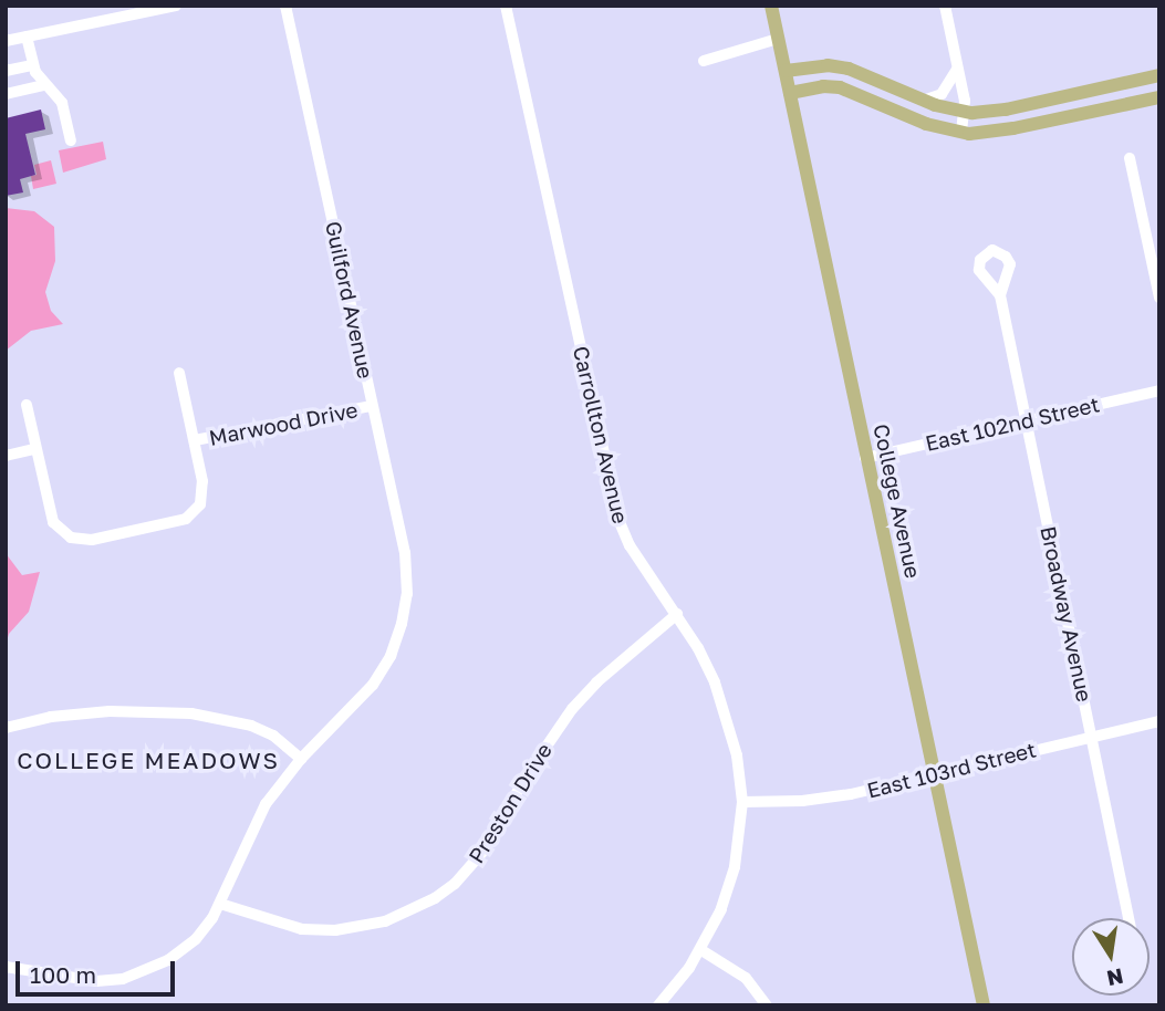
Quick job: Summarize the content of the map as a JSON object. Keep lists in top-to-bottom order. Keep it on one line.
{"streets":{"main road":["College Avenue"],"street":["Guilford Avenue","Marwood Drive","East 102nd Street","Carrollton Avenue","Broadway Avenue","East 103rd Street","Preston Drive"]},"crossings":[["Guilford Avenue","Marwood Drive"],["Guilford Avenue","Preston Drive"],["East 102nd Street","College Avenue"],["East 102nd Street","Broadway Avenue"],["Carrollton Avenue","East 103rd Street"],["Carrollton Avenue","Preston Drive"],["College Avenue","East 103rd Street"],["Broadway Avenue","East 103rd Street"]],"districts":["COLLEGE MEADOWS"],"scale_bar":"100 m","north":"bottom"}
